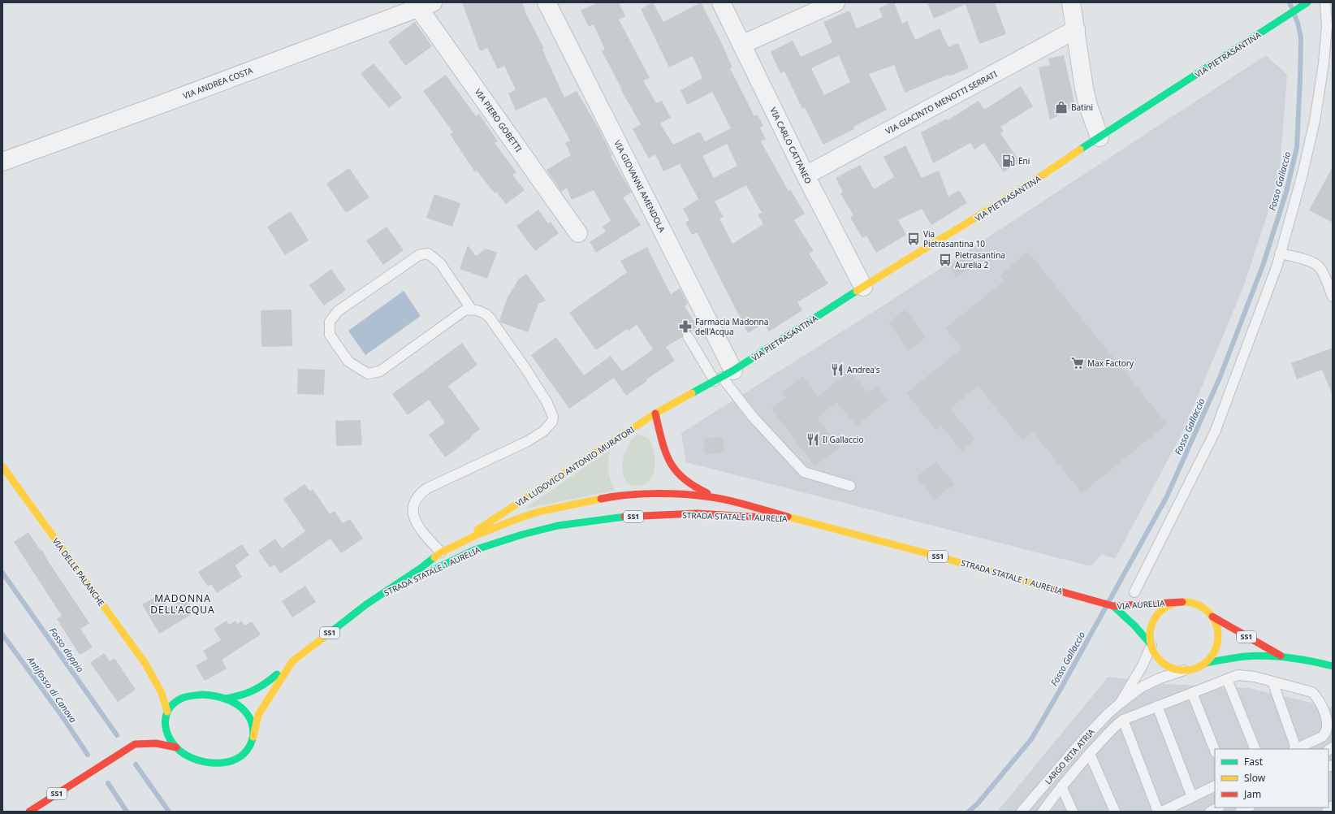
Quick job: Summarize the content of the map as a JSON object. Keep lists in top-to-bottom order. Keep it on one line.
{"streets":{"main road":["VIA PIETRASANTINA","VIA LUDOVICO ANTONIO MURATORI","SS1","STRADA STATALE 1 AURELIA","VIA DELLE PALANCHE","VIA AURELIA"],"street":["VIA ANDREA COSTA","VIA GIACINTO MENOTTI SERRATI","VIA PIERO GOBETTI","VIA CARLO CATTANEO","VIA GIOVANNI AMENDOLA"],"lane":["LARGO RITA ATRIA"]},"crossings":[["VIA PIETRASANTINA","VIA CARLO CATTANEO"],["VIA PIETRASANTINA","VIA GIOVANNI AMENDOLA"],["VIA PIETRASANTINA","VIA LUDOVICO ANTONIO MURATORI"],["VIA ANDREA COSTA","VIA PIERO GOBETTI"],["VIA GIACINTO MENOTTI SERRATI","VIA CARLO CATTANEO"],["VIA LUDOVICO ANTONIO MURATORI","STRADA STATALE 1 AURELIA"],["SS1","STRADA STATALE 1 AURELIA"],["SS1","VIA DELLE PALANCHE"],["SS1","VIA AURELIA"],["SS1","LARGO RITA ATRIA"],["STRADA STATALE 1 AURELIA","VIA DELLE PALANCHE"],["STRADA STATALE 1 AURELIA","VIA AURELIA"],["VIA AURELIA","LARGO RITA ATRIA"]],"districts":["MADONNA DELL'ACQUA"],"water":["Fosso Gallaccio","Fosso doppio","Antifosso di Canova"],"places":{"shop":["Batini"],"fuel station":["Eni"],"bus stop":["Via Pietrasantina 10","Pietrasantina Aurelia 2"],"pharmacy":["Farmacia Madonna dell'Acqua"],"supermarket":["Max Factory"],"restaurant":["Andrea's","Il Gallaccio"]},"legend":["Fast","Slow","Jam"]}
